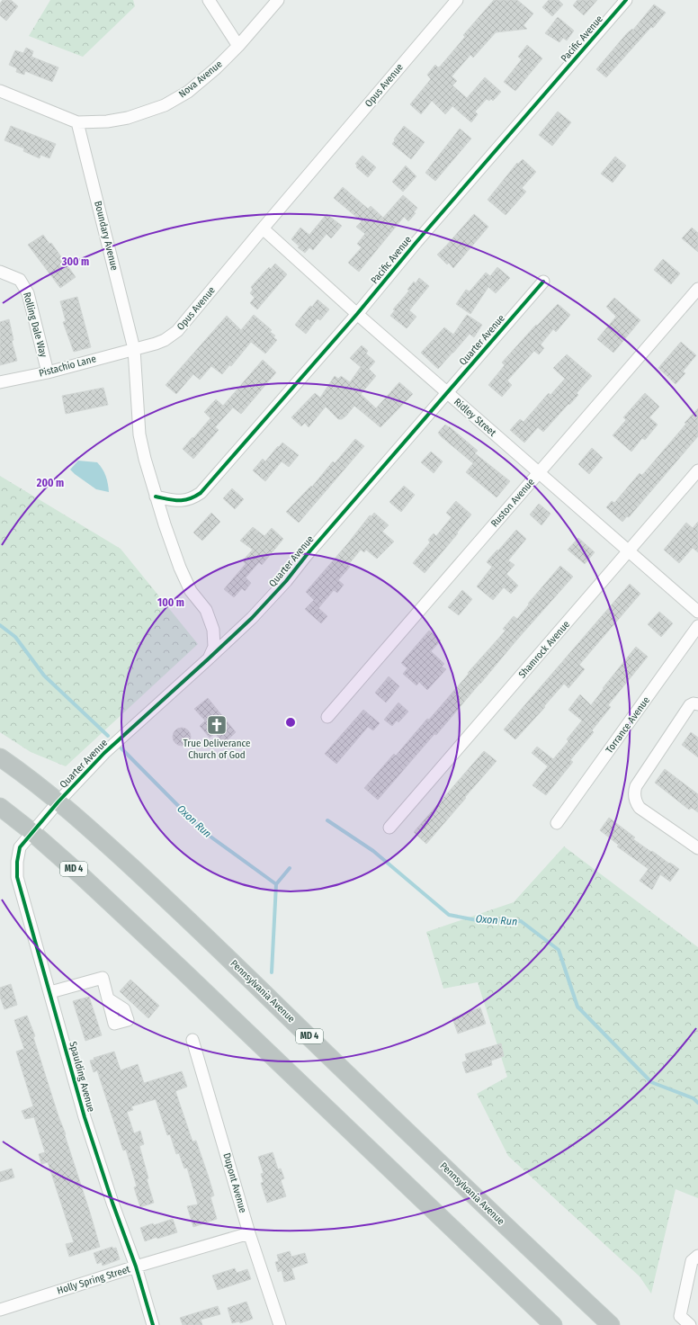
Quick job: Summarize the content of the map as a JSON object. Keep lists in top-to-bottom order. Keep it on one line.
{"streets":{"highway":["MD 4","Pennsylvania Avenue"],"street":["Pacific Avenue","Nova Avenue","Opus Avenue","Boundary Avenue","Rolling Dale Way","Quarter Avenue","Pistachio Lane","Ridley Street","Ruston Avenue","Shamrock Avenue","Torrance Avenue","Spaulding Avenue","Dupont Avenue","Holly Spring Street"]},"crossings":[["Pacific Avenue","Ridley Street"],["Nova Avenue","Boundary Avenue"],["Opus Avenue","Boundary Avenue"],["Opus Avenue","Pistachio Lane"],["Opus Avenue","Ridley Street"],["Boundary Avenue","Pistachio Lane"],["Rolling Dale Way","Pistachio Lane"],["Quarter Avenue","Ridley Street"],["Quarter Avenue","MD 4"],["Quarter Avenue","Pennsylvania Avenue"],["Quarter Avenue","Spaulding Avenue"],["Ridley Street","Ruston Avenue"],["Ridley Street","Shamrock Avenue"],["MD 4","Spaulding Avenue"],["Spaulding Avenue","Holly Spring Street"],["Dupont Avenue","Holly Spring Street"]],"water":["Oxon Run"],"places":{"church":["True Deliverance Church of God"]},"rings":["300 m","200 m","100 m"]}
